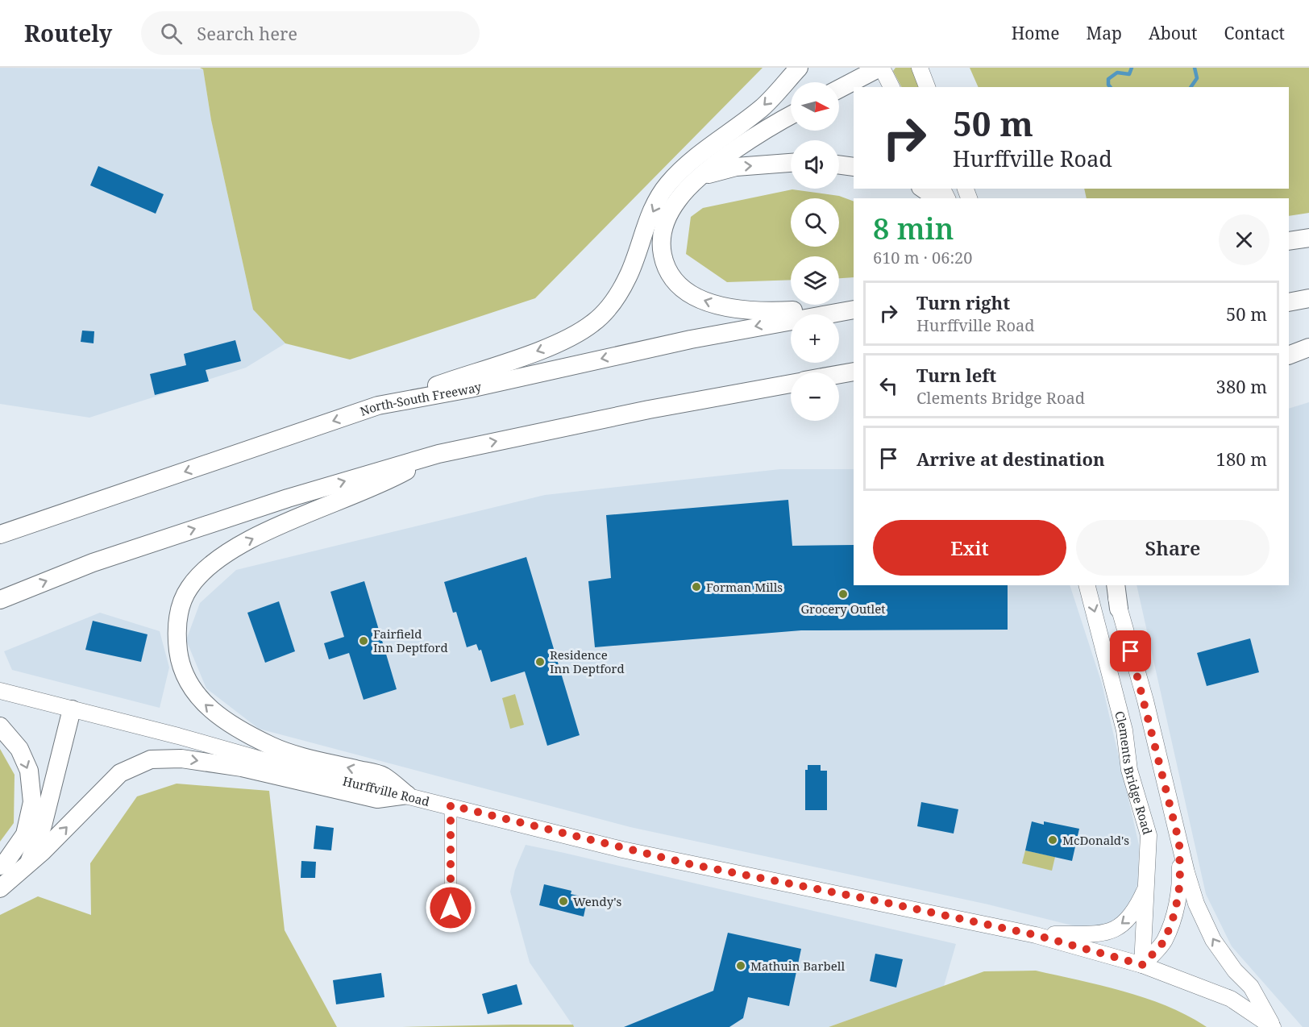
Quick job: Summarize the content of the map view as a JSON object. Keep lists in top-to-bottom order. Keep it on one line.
{"streets":{"highway":["North-South Freeway"],"main road":["Clements Bridge Road","Hurffville Road"]},"crossings":[["Clements Bridge Road","Hurffville Road"]],"places":["Forman Mills","Grocery Outlet","Fairfield Inn Deptford","Residence Inn Deptford","McDonald's","Wendy's","Mathuin Barbell"],"north":"right","page":{"header":"Routely","search":"Search here","nav":["Home","Map","About","Contact"],"map_buttons":["+","−"],"turn":["50 m","Hurffville Road"],"heading":["8 min","610 m · 06:20"],"list":[{"name":"Turn right","note":"Hurffville Road","value":"50 m"},{"name":"Turn left","note":"Clements Bridge Road","value":"380 m"},{"name":"Arrive at destination","value":"180 m"}],"buttons":["Exit","Share"]}}
